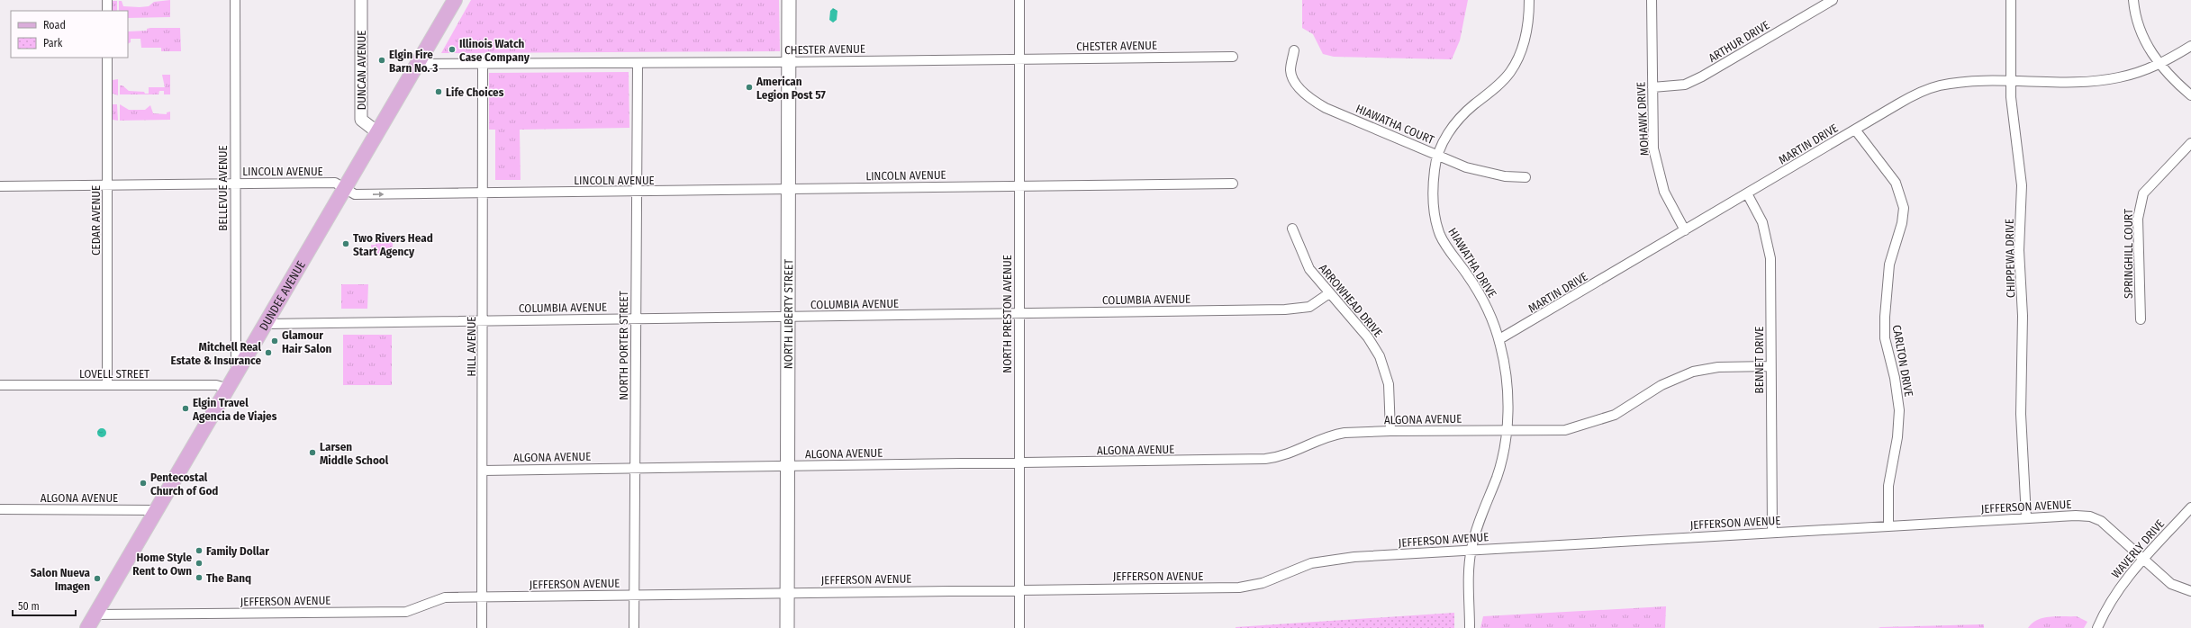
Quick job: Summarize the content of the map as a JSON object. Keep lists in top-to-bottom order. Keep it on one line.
{"streets":{"main road":["DUNDEE AVENUE","NORTH LIBERTY STREET"],"street":["ARTHUR DRIVE","CHESTER AVENUE","DUNCAN AVENUE","MOHAWK DRIVE","HIAWATHA COURT","MARTIN DRIVE","LINCOLN AVENUE","BELLEVUE AVENUE","CEDAR AVENUE","SPRINGHILL COURT","CHIPPEWA DRIVE","HIAWATHA DRIVE","COLUMBIA AVENUE","ARROWHEAD DRIVE","NORTH PRESTON AVENUE","NORTH PORTER STREET","HILL AVENUE","BENNET DRIVE","CARLTON DRIVE","LOVELL STREET","ALGONA AVENUE","JEFFERSON AVENUE","WAVERLY DRIVE"]},"crossings":[["ARTHUR DRIVE","MOHAWK DRIVE"],["CHESTER AVENUE","DUNDEE AVENUE"],["CHESTER AVENUE","NORTH LIBERTY STREET"],["CHESTER AVENUE","NORTH PRESTON AVENUE"],["CHESTER AVENUE","NORTH PORTER STREET"],["CHESTER AVENUE","HILL AVENUE"],["DUNCAN AVENUE","DUNDEE AVENUE"],["MOHAWK DRIVE","MARTIN DRIVE"],["HIAWATHA COURT","HIAWATHA DRIVE"],["MARTIN DRIVE","CHIPPEWA DRIVE"],["MARTIN DRIVE","HIAWATHA DRIVE"],["MARTIN DRIVE","BENNET DRIVE"],["MARTIN DRIVE","CARLTON DRIVE"],["LINCOLN AVENUE","BELLEVUE AVENUE"],["LINCOLN AVENUE","CEDAR AVENUE"],["LINCOLN AVENUE","DUNDEE AVENUE"],["LINCOLN AVENUE","NORTH LIBERTY STREET"],["LINCOLN AVENUE","NORTH PRESTON AVENUE"],["LINCOLN AVENUE","NORTH PORTER STREET"],["LINCOLN AVENUE","HILL AVENUE"],["BELLEVUE AVENUE","DUNDEE AVENUE"],["CEDAR AVENUE","LOVELL STREET"],["CHIPPEWA DRIVE","JEFFERSON AVENUE"],["HIAWATHA DRIVE","ALGONA AVENUE"],["HIAWATHA DRIVE","JEFFERSON AVENUE"],["DUNDEE AVENUE","COLUMBIA AVENUE"],["DUNDEE AVENUE","LOVELL STREET"],["DUNDEE AVENUE","ALGONA AVENUE"],["DUNDEE AVENUE","JEFFERSON AVENUE"],["COLUMBIA AVENUE","ARROWHEAD DRIVE"],["COLUMBIA AVENUE","NORTH LIBERTY STREET"],["COLUMBIA AVENUE","NORTH PRESTON AVENUE"],["COLUMBIA AVENUE","NORTH PORTER STREET"],["COLUMBIA AVENUE","HILL AVENUE"],["ARROWHEAD DRIVE","ALGONA AVENUE"],["NORTH LIBERTY STREET","ALGONA AVENUE"],["NORTH LIBERTY STREET","JEFFERSON AVENUE"],["NORTH PRESTON AVENUE","ALGONA AVENUE"],["NORTH PRESTON AVENUE","JEFFERSON AVENUE"],["NORTH PORTER STREET","ALGONA AVENUE"],["NORTH PORTER STREET","JEFFERSON AVENUE"],["HILL AVENUE","ALGONA AVENUE"],["HILL AVENUE","JEFFERSON AVENUE"],["BENNET DRIVE","ALGONA AVENUE"],["BENNET DRIVE","JEFFERSON AVENUE"],["CARLTON DRIVE","JEFFERSON AVENUE"],["JEFFERSON AVENUE","WAVERLY DRIVE"]],"places":["Illinois Watch Case Company","Elgin Fire Barn No. 3","American Legion Post 57","Life Choices","Two Rivers Head Start Agency","Glamour Hair Salon","Mitchell Real Estate & Insurance","Elgin Travel Agencia de Viajes","Larsen Middle School","Pentecostal Church of God","Family Dollar","Home Style Rent to Own","The Banq","Salon Nueva Imagen"],"legend":["Road","Park"],"scale_bar":"50 m"}
